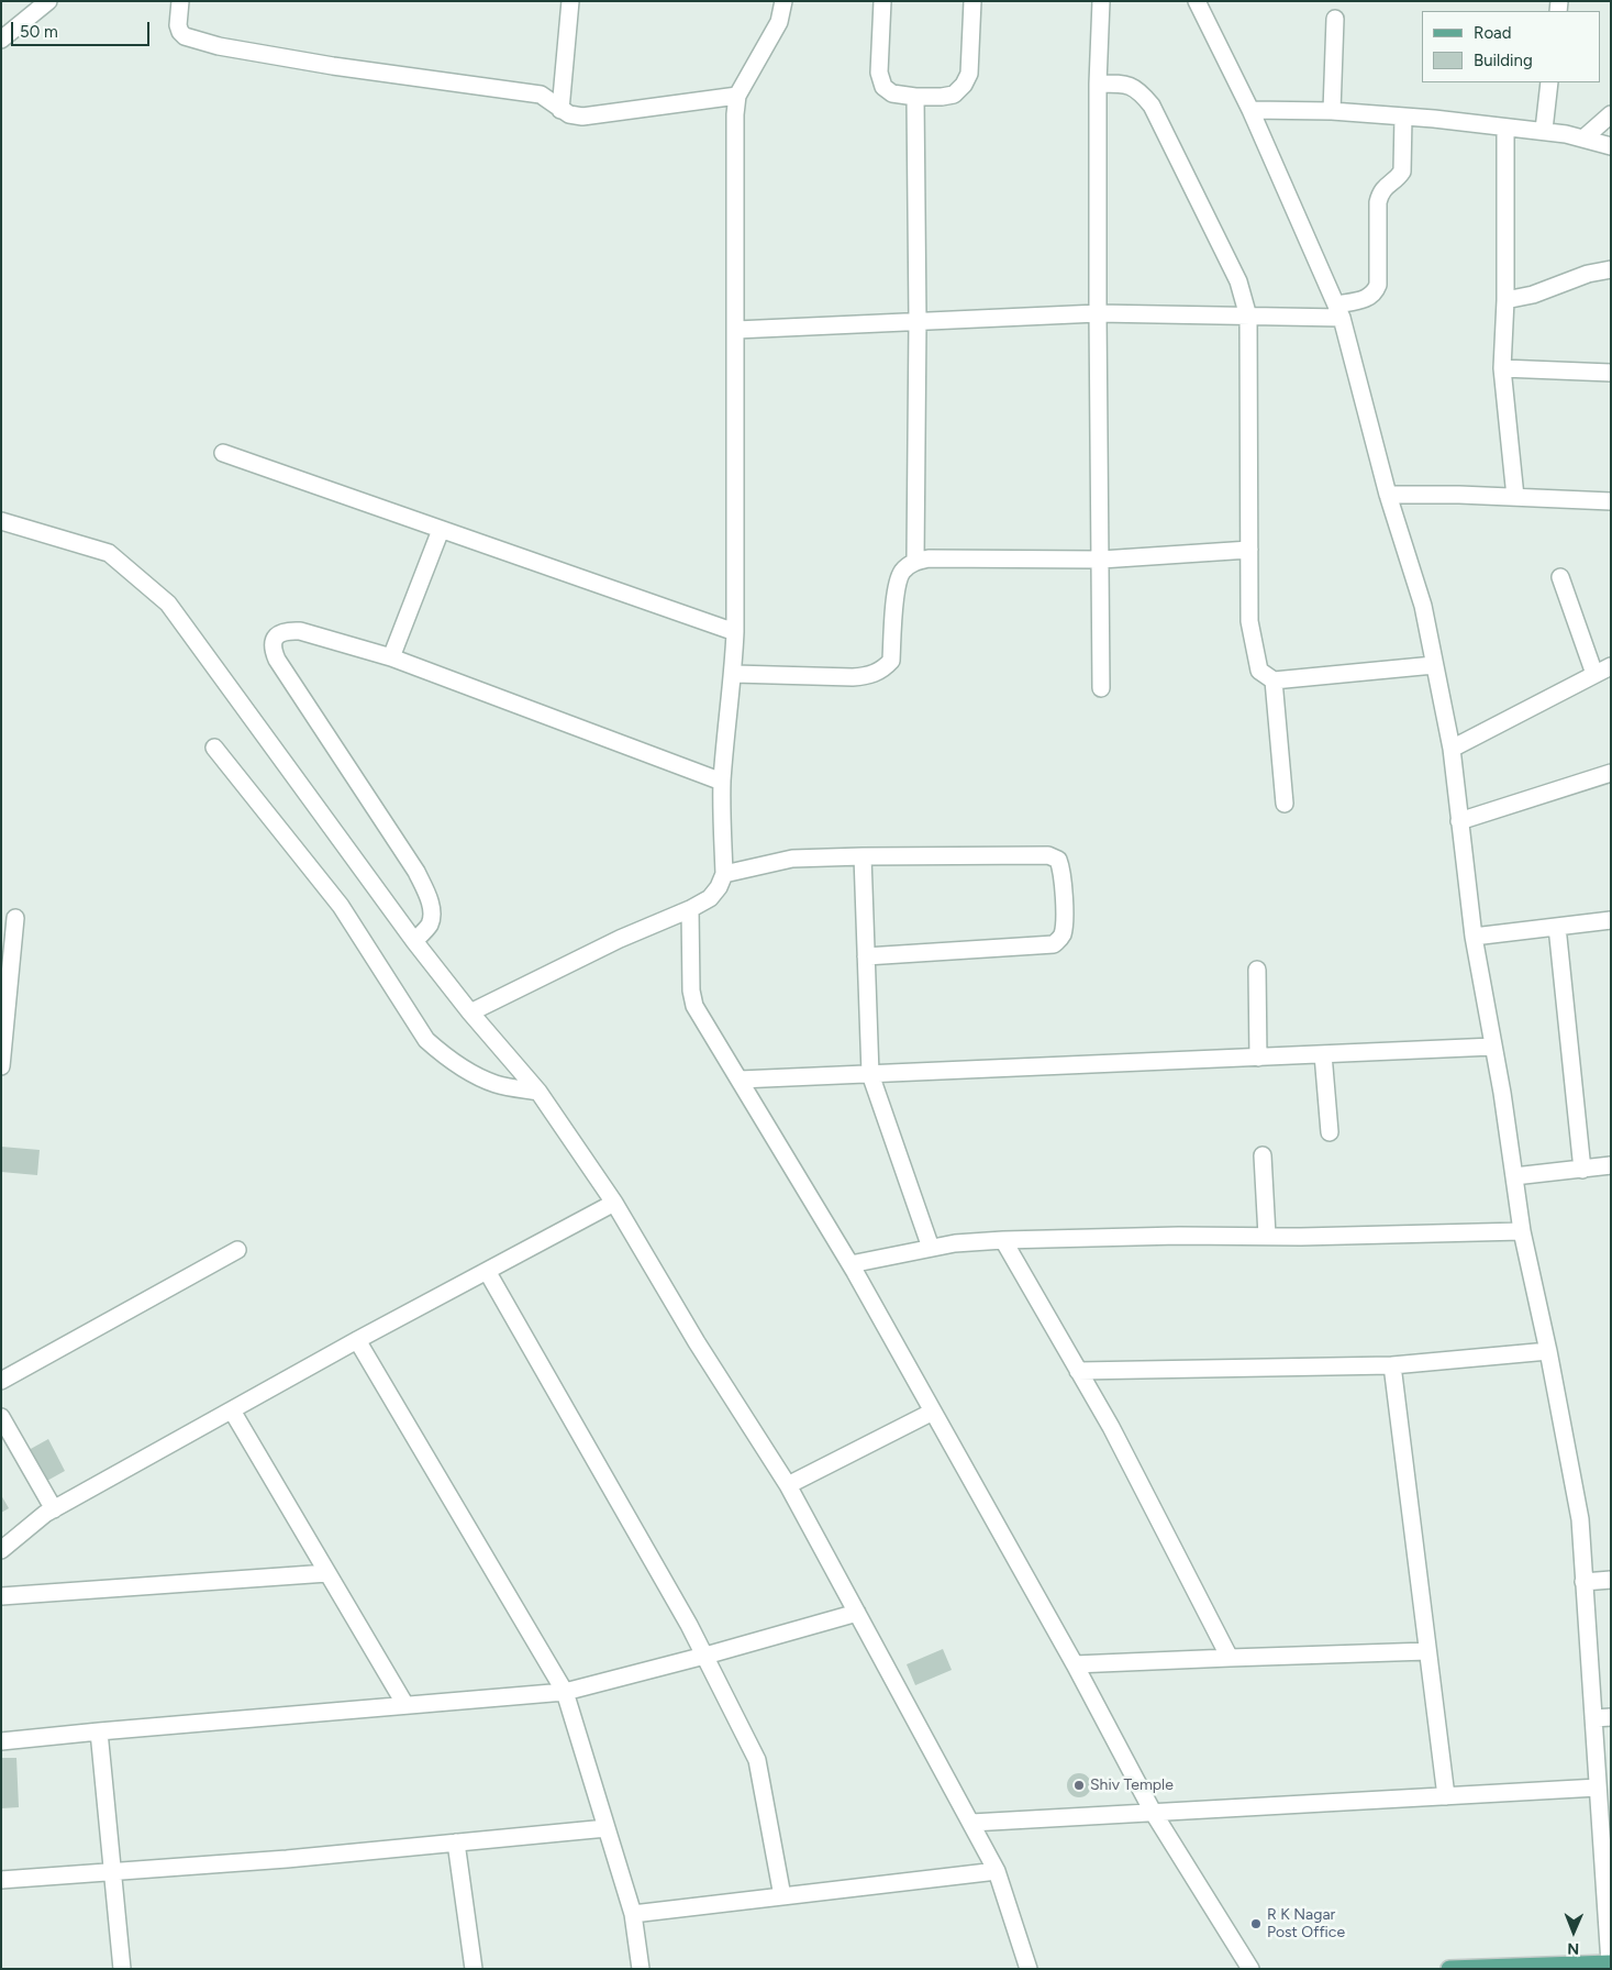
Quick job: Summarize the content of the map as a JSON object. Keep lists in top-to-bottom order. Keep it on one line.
{"places":["Shiv Temple","R K Nagar Post Office"],"legend":["Road","Building"],"scale_bar":"50 m","north":"bottom"}
